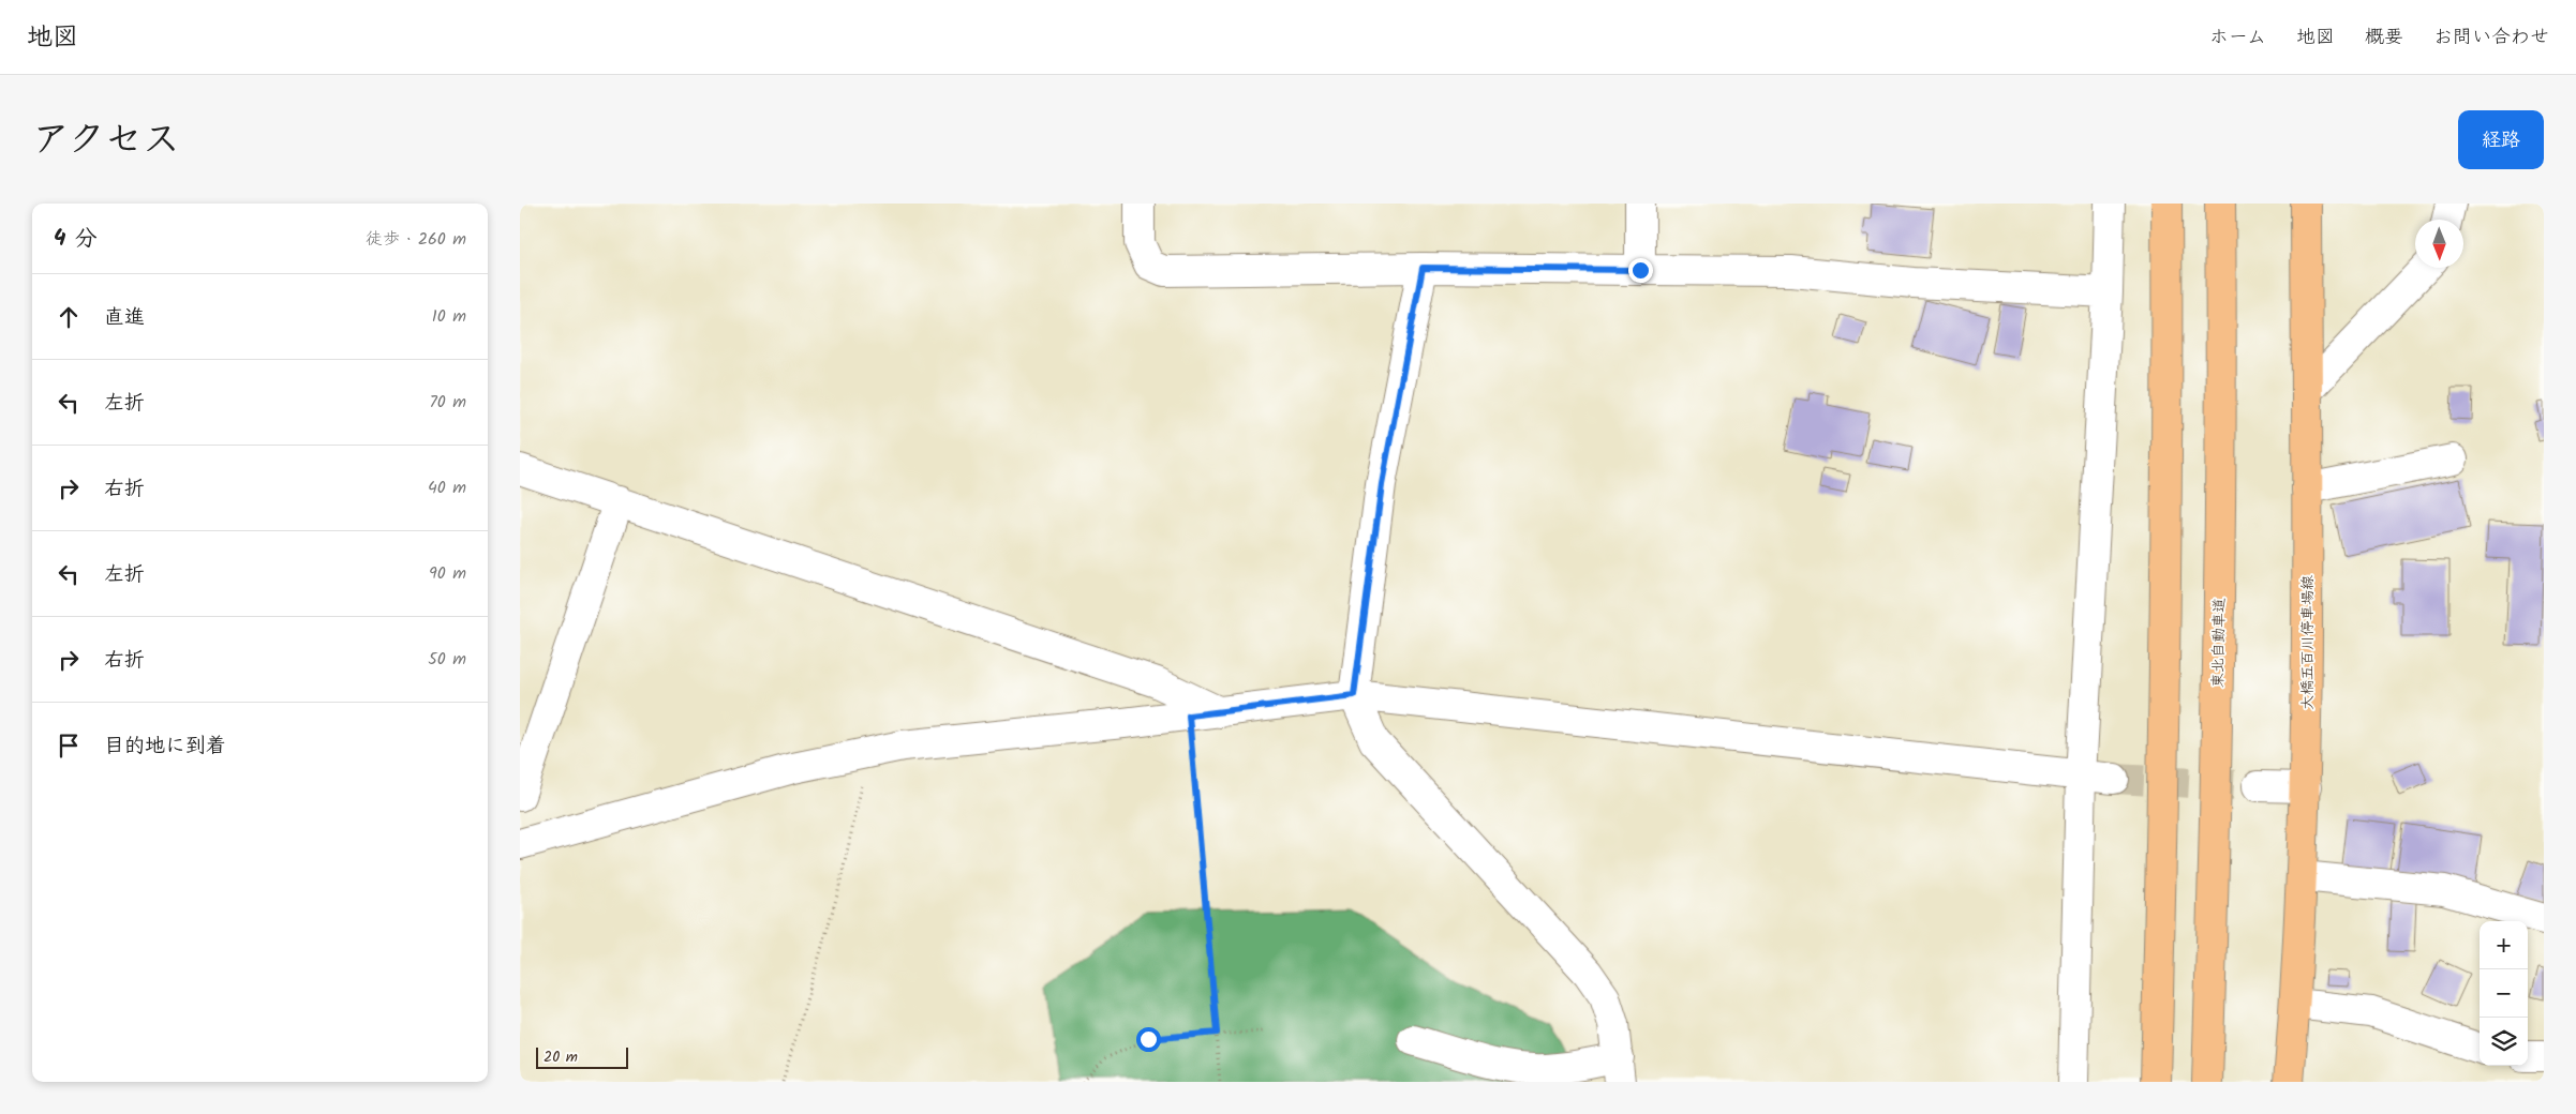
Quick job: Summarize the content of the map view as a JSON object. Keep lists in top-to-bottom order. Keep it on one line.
{"streets":{"main road":["東北自動車道","大橋五百川停車場線"]},"scale_bar":"20 m","north":"bottom","page":{"header":"地図","nav":["ホーム","地図","概要","お問い合わせ"],"title":"アクセス","buttons":"経路","heading":["4 分","徒歩 · 260 m"],"list":[["直進","10 m"],["左折","70 m"],["右折","40 m"],["左折","90 m"],["右折","50 m"],"目的地に到着"],"map_buttons":["+","−"],"scale":"20 m"}}
